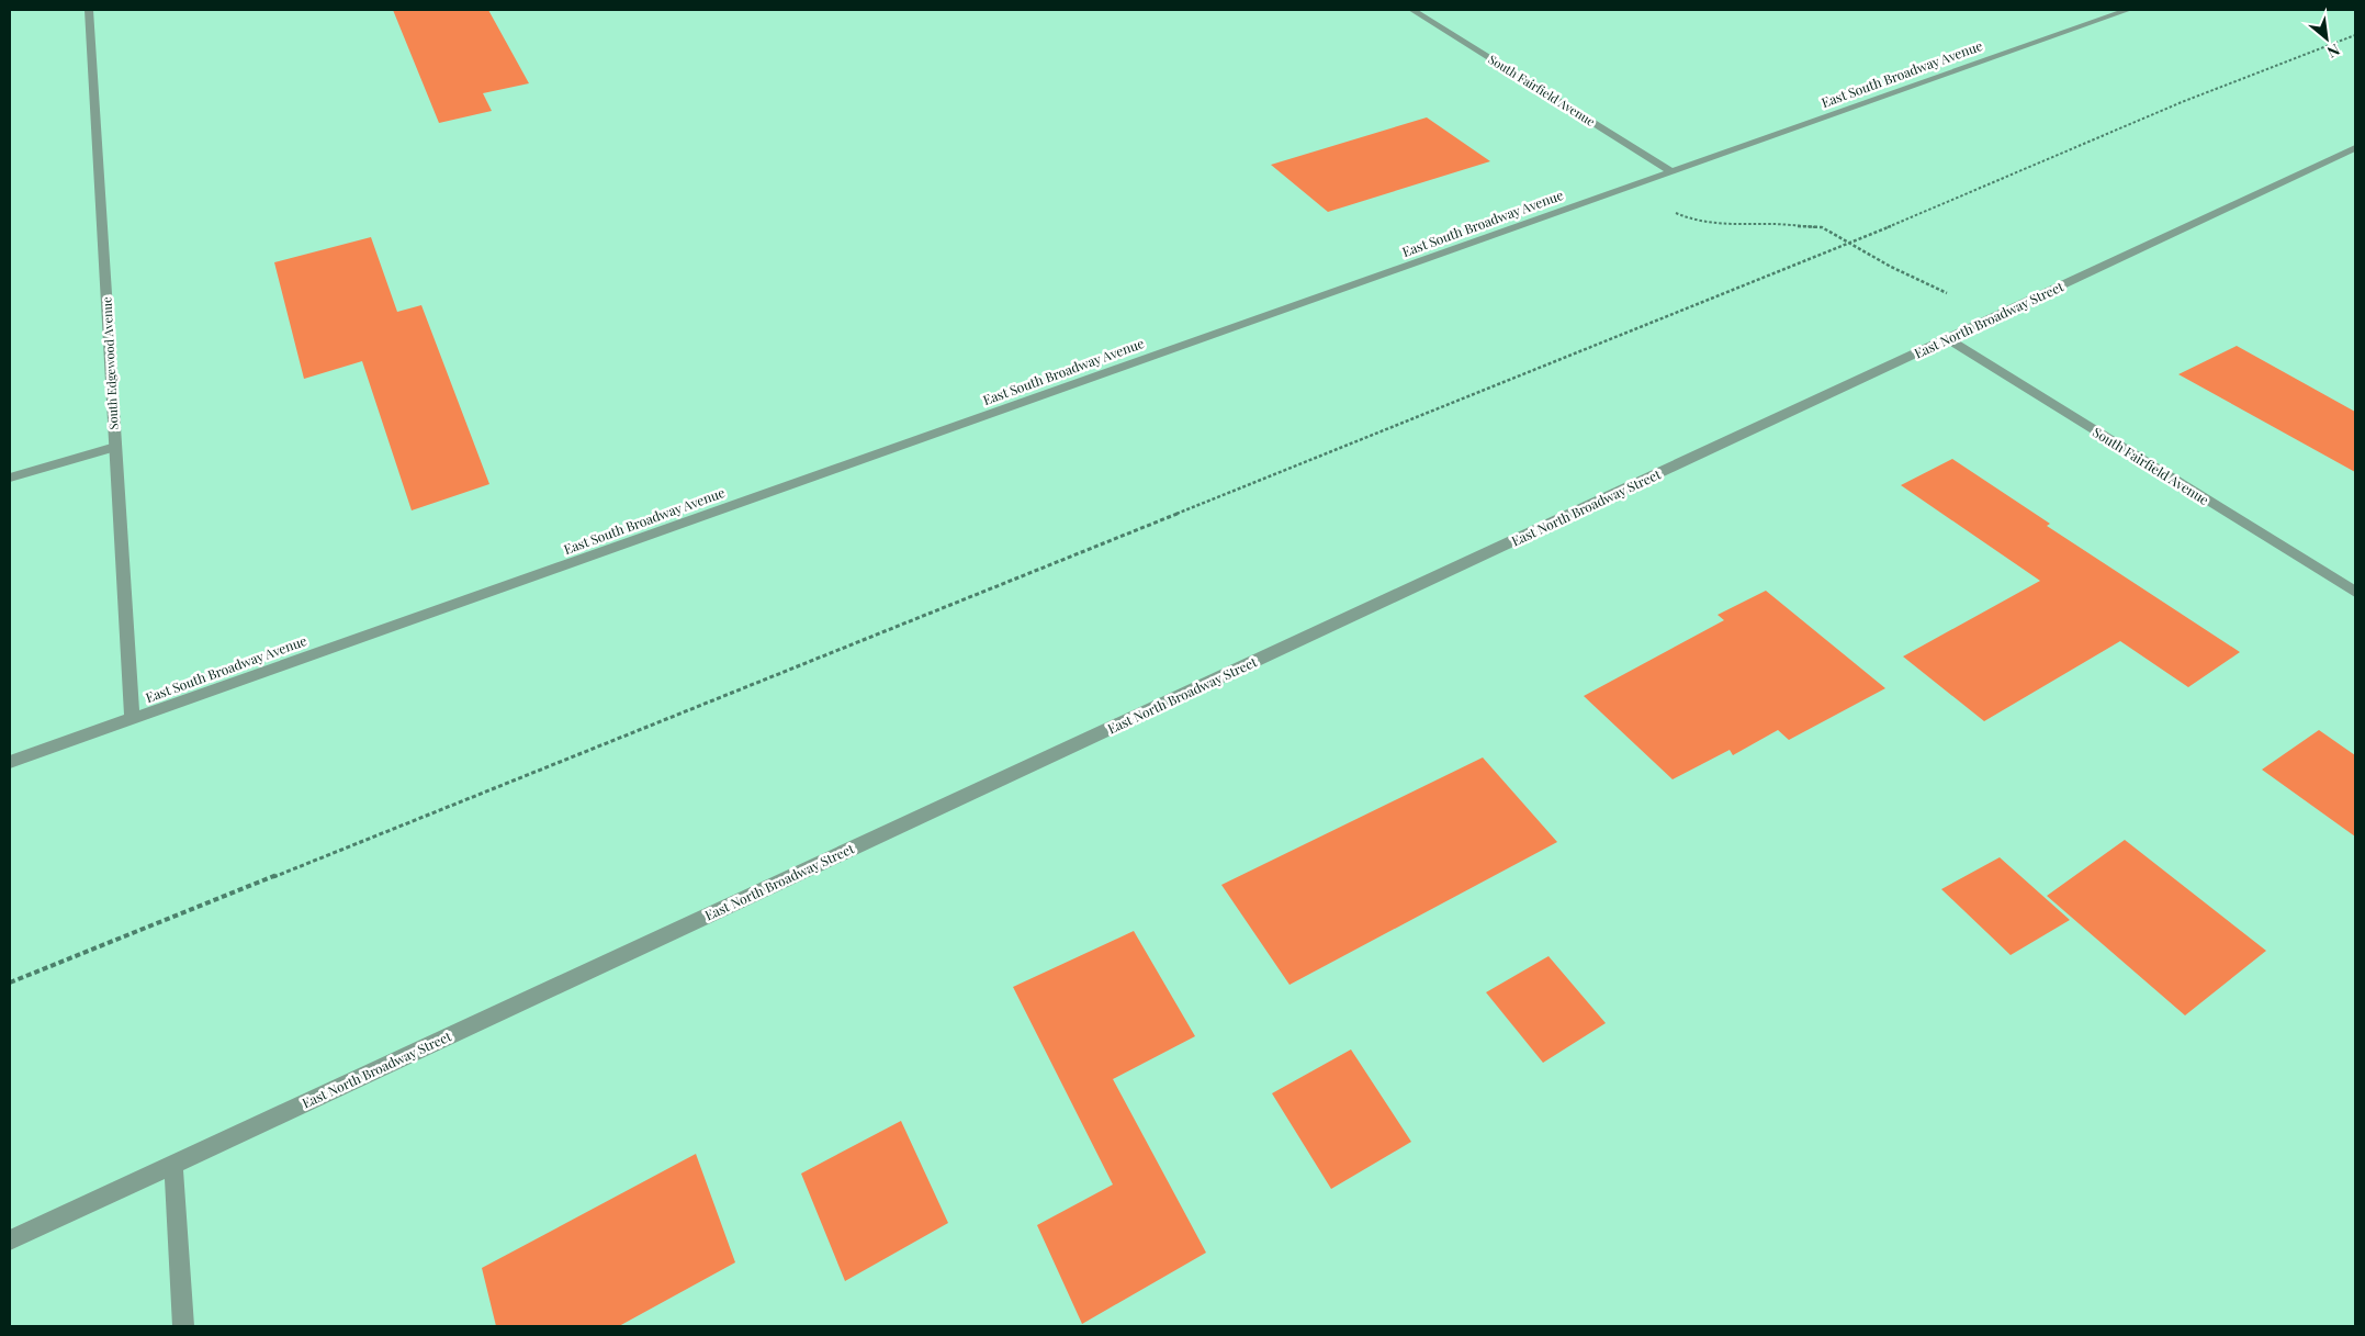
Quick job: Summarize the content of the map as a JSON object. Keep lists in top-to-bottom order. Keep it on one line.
{"streets":{"street":["East South Broadway Avenue","South Fairfield Avenue","East North Broadway Street","South Edgewood Avenue"]},"crossings":[["East South Broadway Avenue","South Fairfield Avenue"],["East South Broadway Avenue","South Edgewood Avenue"],["South Fairfield Avenue","East North Broadway Street"]],"north":"bottom right"}
